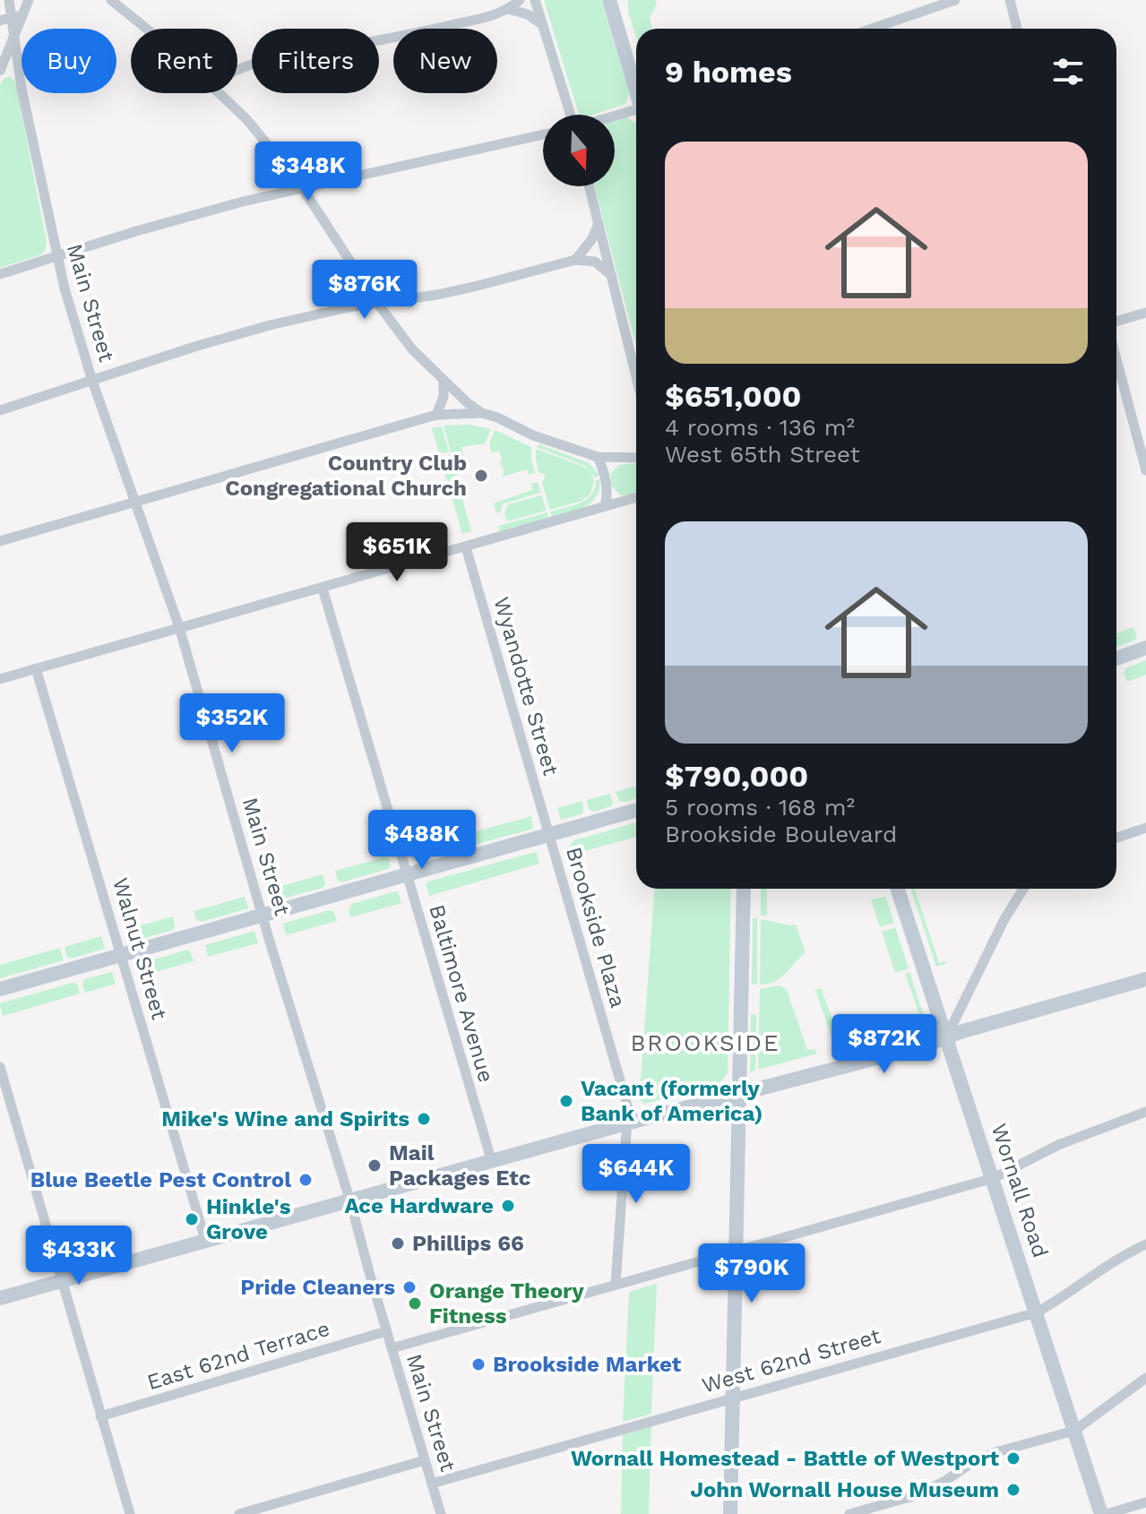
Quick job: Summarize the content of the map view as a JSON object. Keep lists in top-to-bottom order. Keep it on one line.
{"streets":{"main road":["Wornall Road"],"street":["Main Street","Wyandotte Street","Brookside Plaza","Walnut Street","Baltimore Avenue","East 62nd Terrace","West 62nd Street"]},"crossings":[["Main Street","East 62nd Terrace"],["Main Street","West 62nd Street"],["Wyandotte Street","Brookside Plaza"],["Wornall Road","West 62nd Street"]],"districts":["BROOKSIDE"],"places":["Country Club Congregational Church","Vacant (formerly Bank of America)","Mike's Wine and Spirits","Mail Packages Etc","Blue Beetle Pest Control","Ace Hardware","Hinkle's Grove","Phillips 66","Pride Cleaners","Orange Theory Fitness","Brookside Market","Wornall Homestead - Battle of Westport","John Wornall House Museum"],"north":"bottom","page":{"chip":["Buy","Rent","Filters","New"],"heading":"9 homes","list":[{"name":"$651,000","note":"4 rooms · 136 m² · West 65th Street"},{"name":"$790,000","note":"5 rooms · 168 m² · Brookside Boulevard"}],"price":["$348K","$876K","$651K","$352K","$488K","$872K","$644K","$433K","$790K"]}}
